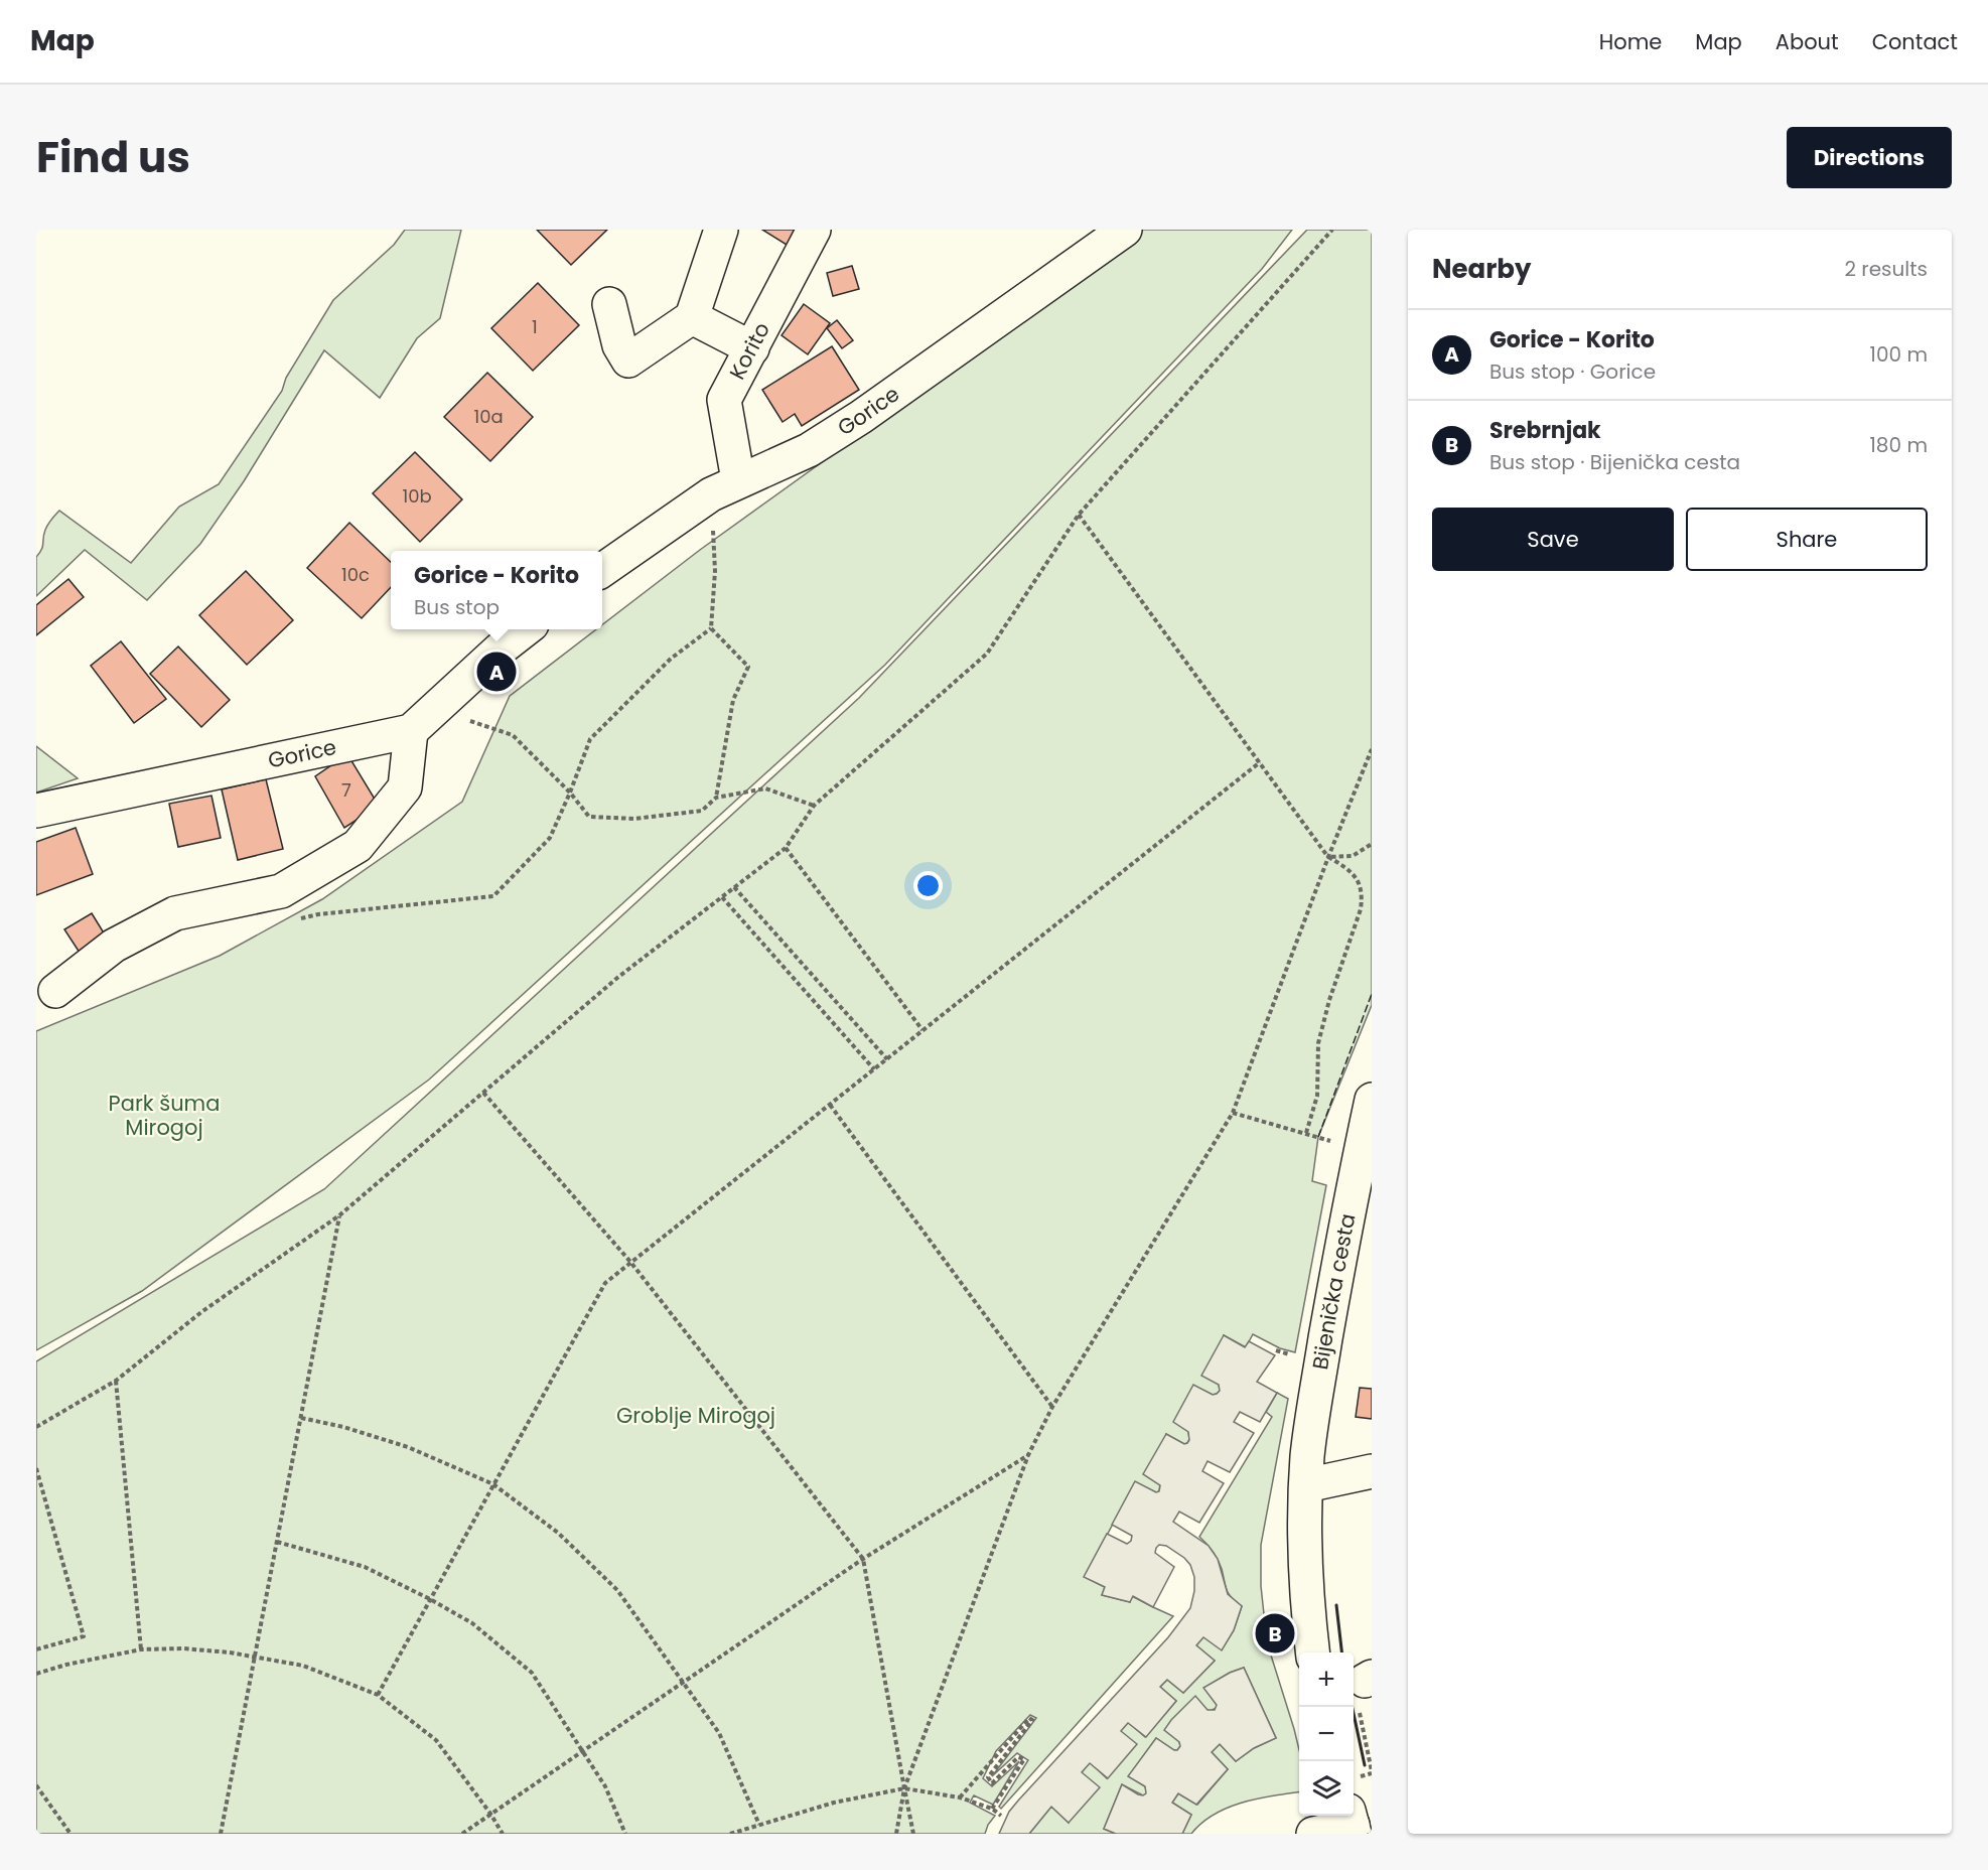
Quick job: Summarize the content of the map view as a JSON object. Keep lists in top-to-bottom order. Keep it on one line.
{"streets":{"street":["Korito","Gorice","Bijenička cesta"]},"crossings":[["Korito","Gorice"]],"parks":["Park šuma Mirogoj","Groblje Mirogoj"],"house_numbers":["1","10a","10b","10c","7"],"page":{"header":"Map","nav":["Home","Map","About","Contact"],"title":"Find us","buttons":["Directions",["Save","Share"]],"heading":["Nearby","2 results"],"list":[{"mark":"A","name":"Gorice - Korito","note":"Bus stop · Gorice","value":"100 m"},{"mark":"B","name":"Srebrnjak","note":"Bus stop · Bijenička cesta","value":"180 m"}],"popup":["Gorice - Korito","Bus stop"],"pins":["A","B"],"map_buttons":["+","−"]}}
